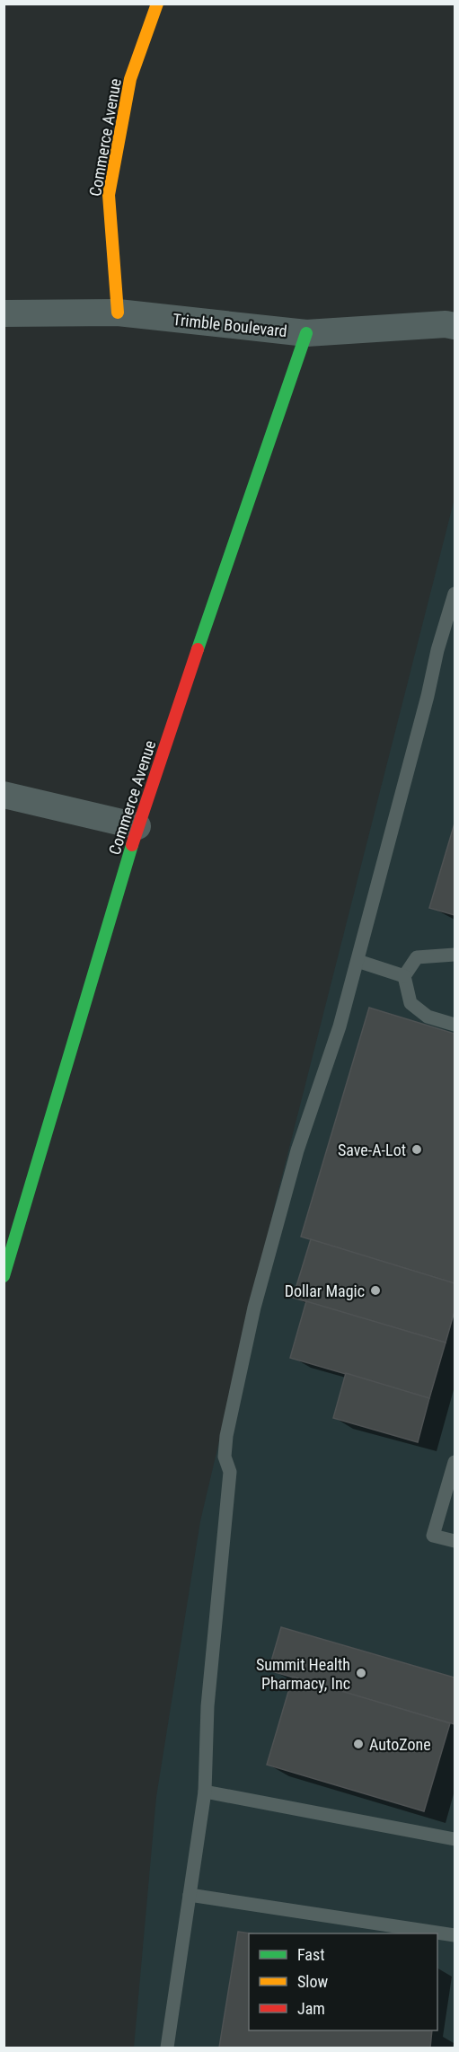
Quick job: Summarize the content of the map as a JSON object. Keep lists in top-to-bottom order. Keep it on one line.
{"streets":{"street":["Commerce Avenue","Trimble Boulevard"]},"crossings":[["Commerce Avenue","Trimble Boulevard"]],"places":["Save-A-Lot","Dollar Magic","Summit Health Pharmacy, Inc","AutoZone"],"legend":["Fast","Slow","Jam"]}
